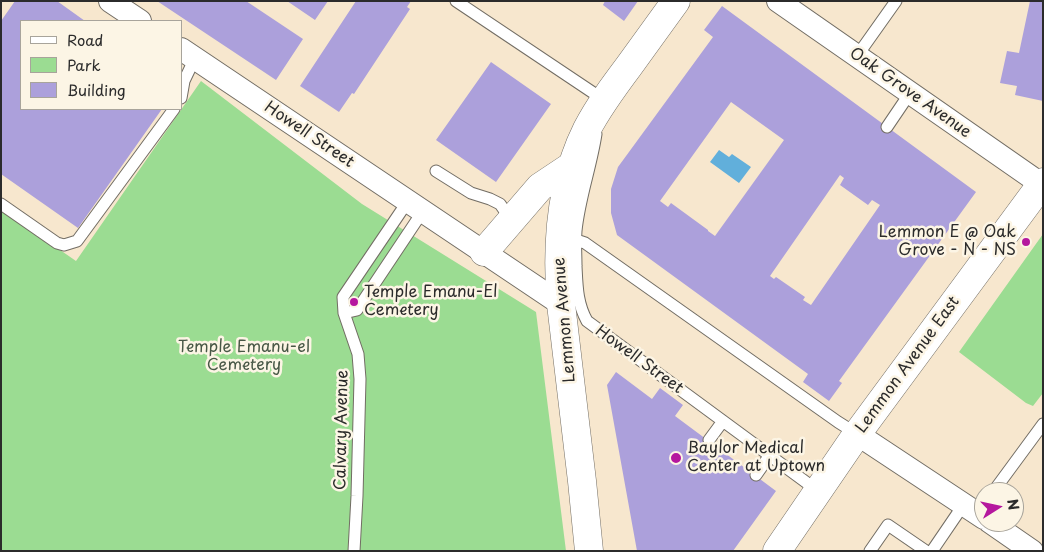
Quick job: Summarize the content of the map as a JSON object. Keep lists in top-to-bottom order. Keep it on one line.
{"streets":{"main road":["Lemmon Avenue","Lemmon Avenue East"],"street":["Oak Grove Avenue","Howell Street"],"lane":["Calvary Avenue"]},"crossings":[["Oak Grove Avenue","Lemmon Avenue East"],["Howell Street","Lemmon Avenue"],["Howell Street","Lemmon Avenue East"],["Howell Street","Calvary Avenue"]],"parks":["Temple Emanu-el Cemetery"],"places":["Lemmon E @ Oak Grove - N - NS","Temple Emanu-El Cemetery","Baylor Medical Center at Uptown"],"legend":["Road","Park","Building"],"north":"right"}
